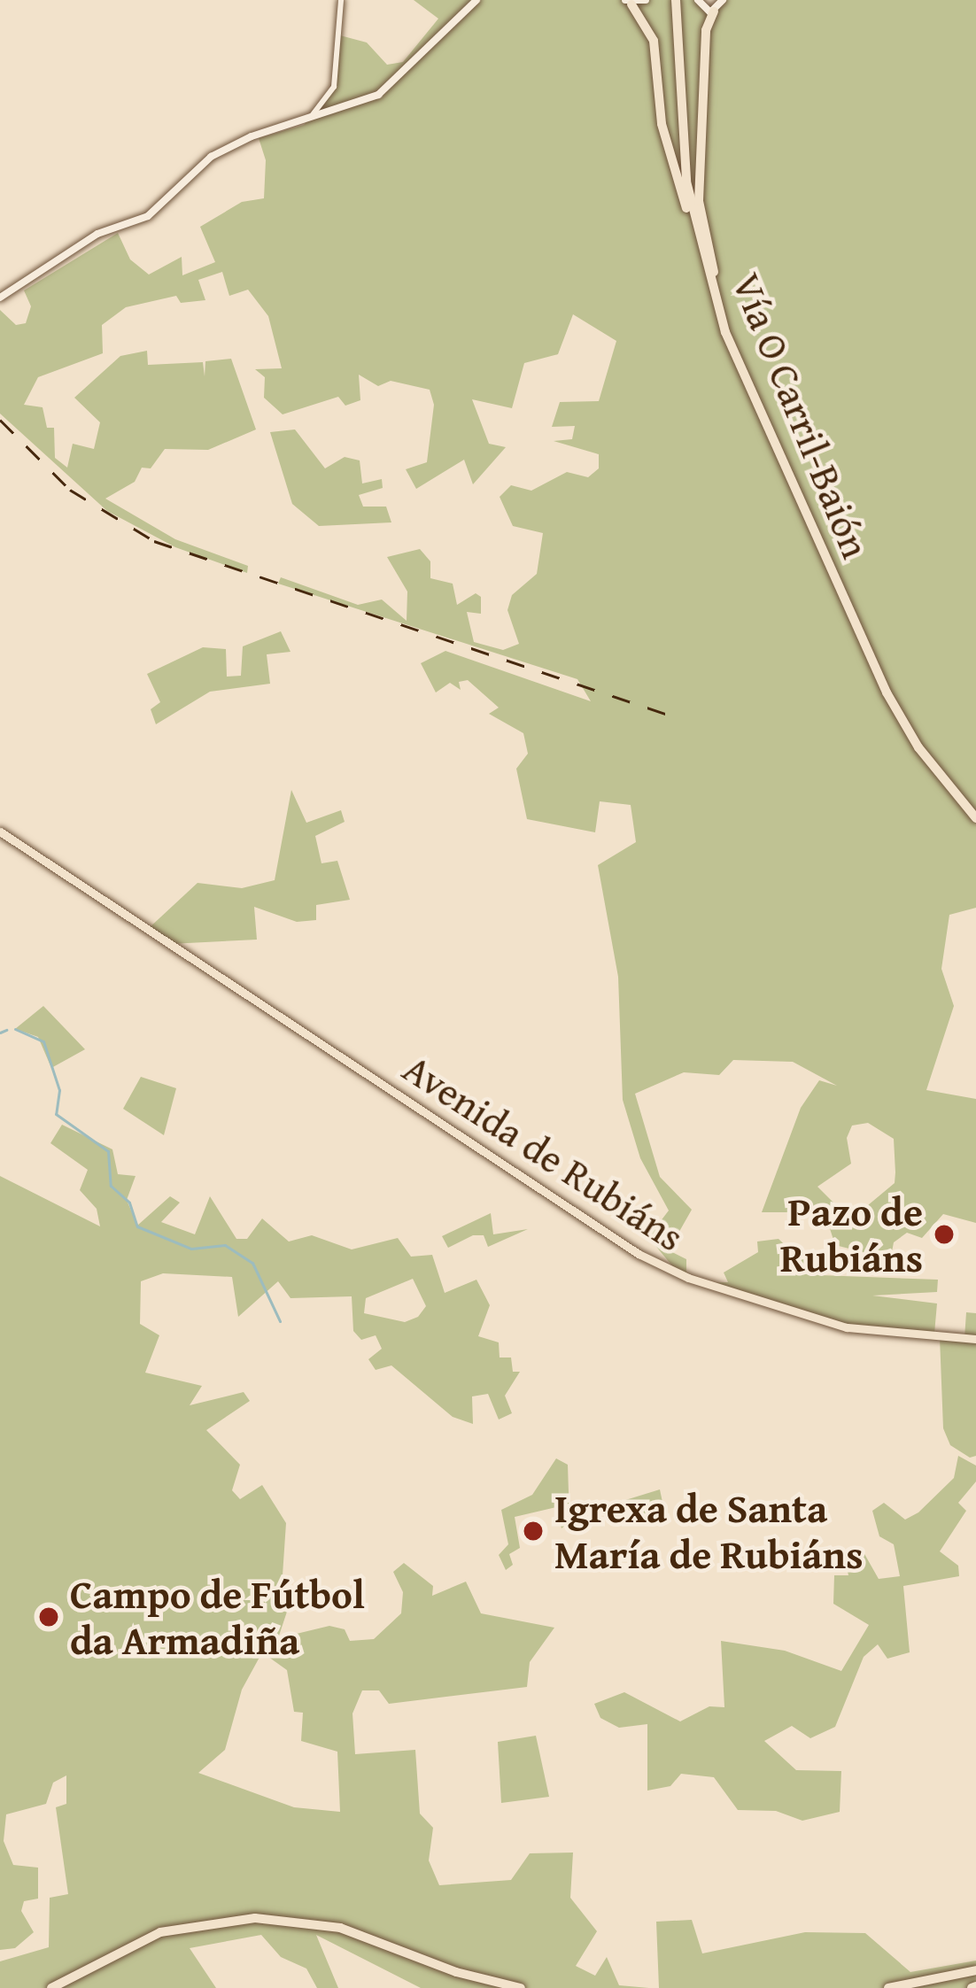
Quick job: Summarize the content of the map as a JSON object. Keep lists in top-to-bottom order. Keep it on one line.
{"streets":{"highway":["Vía O Carril-Baión"],"main road":["Avenida de Rubiáns"]},"places":["Pazo de Rubiáns","Igrexa de Santa María de Rubiáns","Campo de Fútbol da Armadiña"]}
